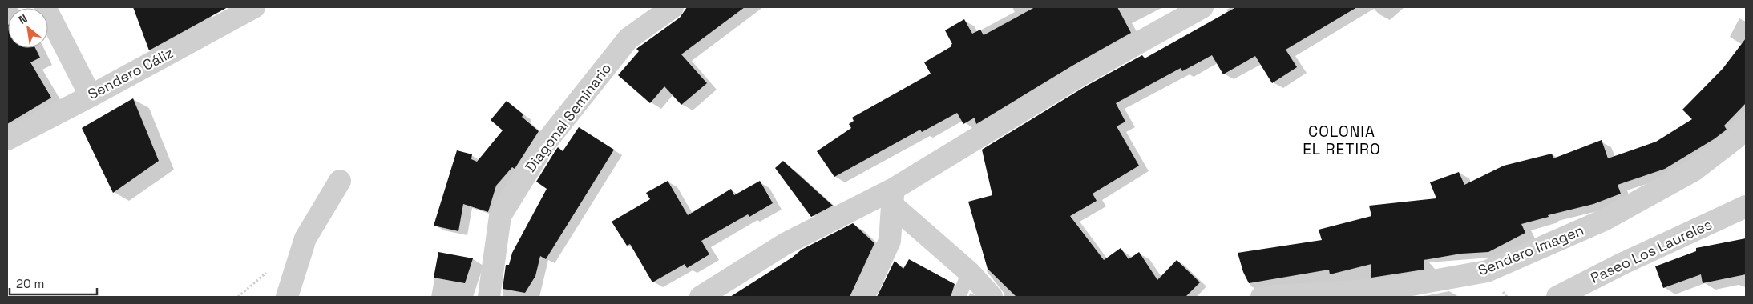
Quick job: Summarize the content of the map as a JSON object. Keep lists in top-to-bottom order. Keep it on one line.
{"streets":{"street":["Sendero Cáliz","Diagonal Seminario","Sendero Imagen","Paseo Los Laureles"]},"districts":["COLONIA EL RETIRO"],"scale_bar":"20 m","north":"top left"}
